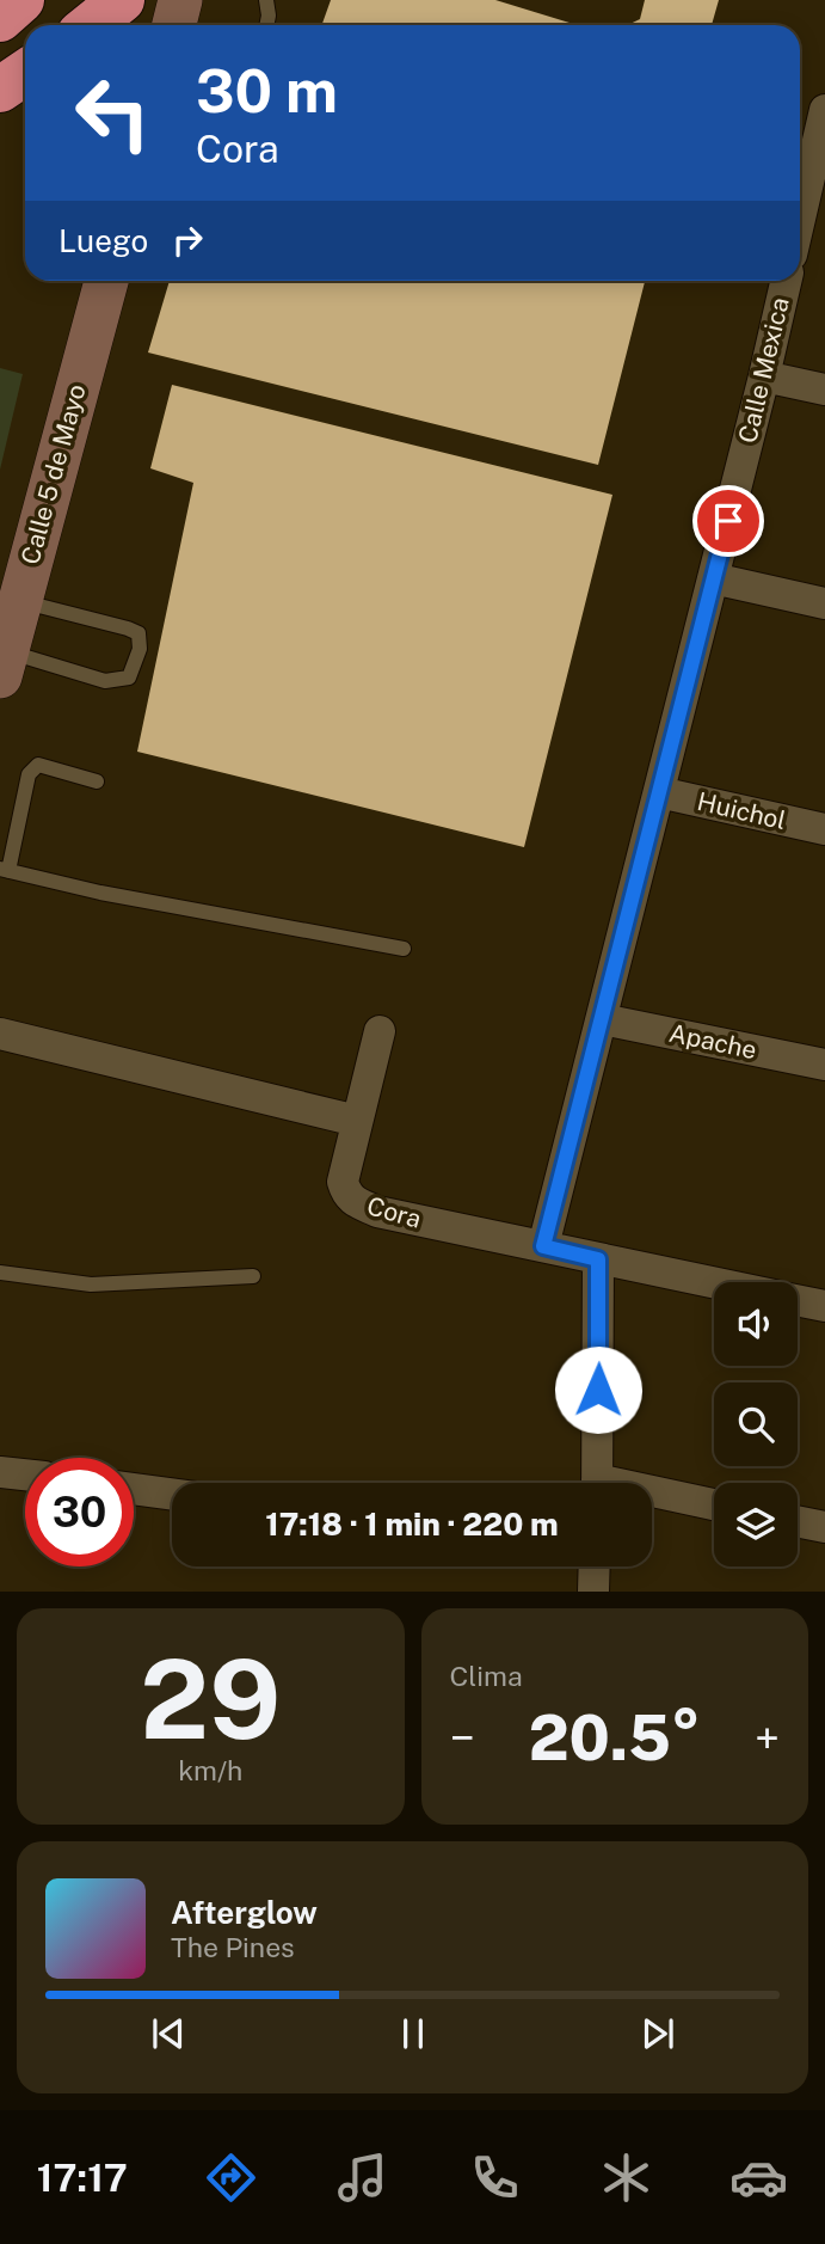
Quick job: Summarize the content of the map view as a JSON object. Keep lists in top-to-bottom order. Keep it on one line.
{"streets":{"street":["Calle Mexica","Calle 5 de Mayo","Huichol","Apache","Cora"]},"crossings":[["Calle Mexica","Huichol"],["Calle Mexica","Apache"],["Calle Mexica","Cora"]],"page":{"turn":["30 m","Cora"],"then":"Luego","limit":"30","trip":"17:18 · 1 min · 220 m","tile":[["29","km/h"],"Clima"],"heat":["−","20.5°","+"],"song":["Afterglow","The Pines"],"tabs":"17:17"}}
